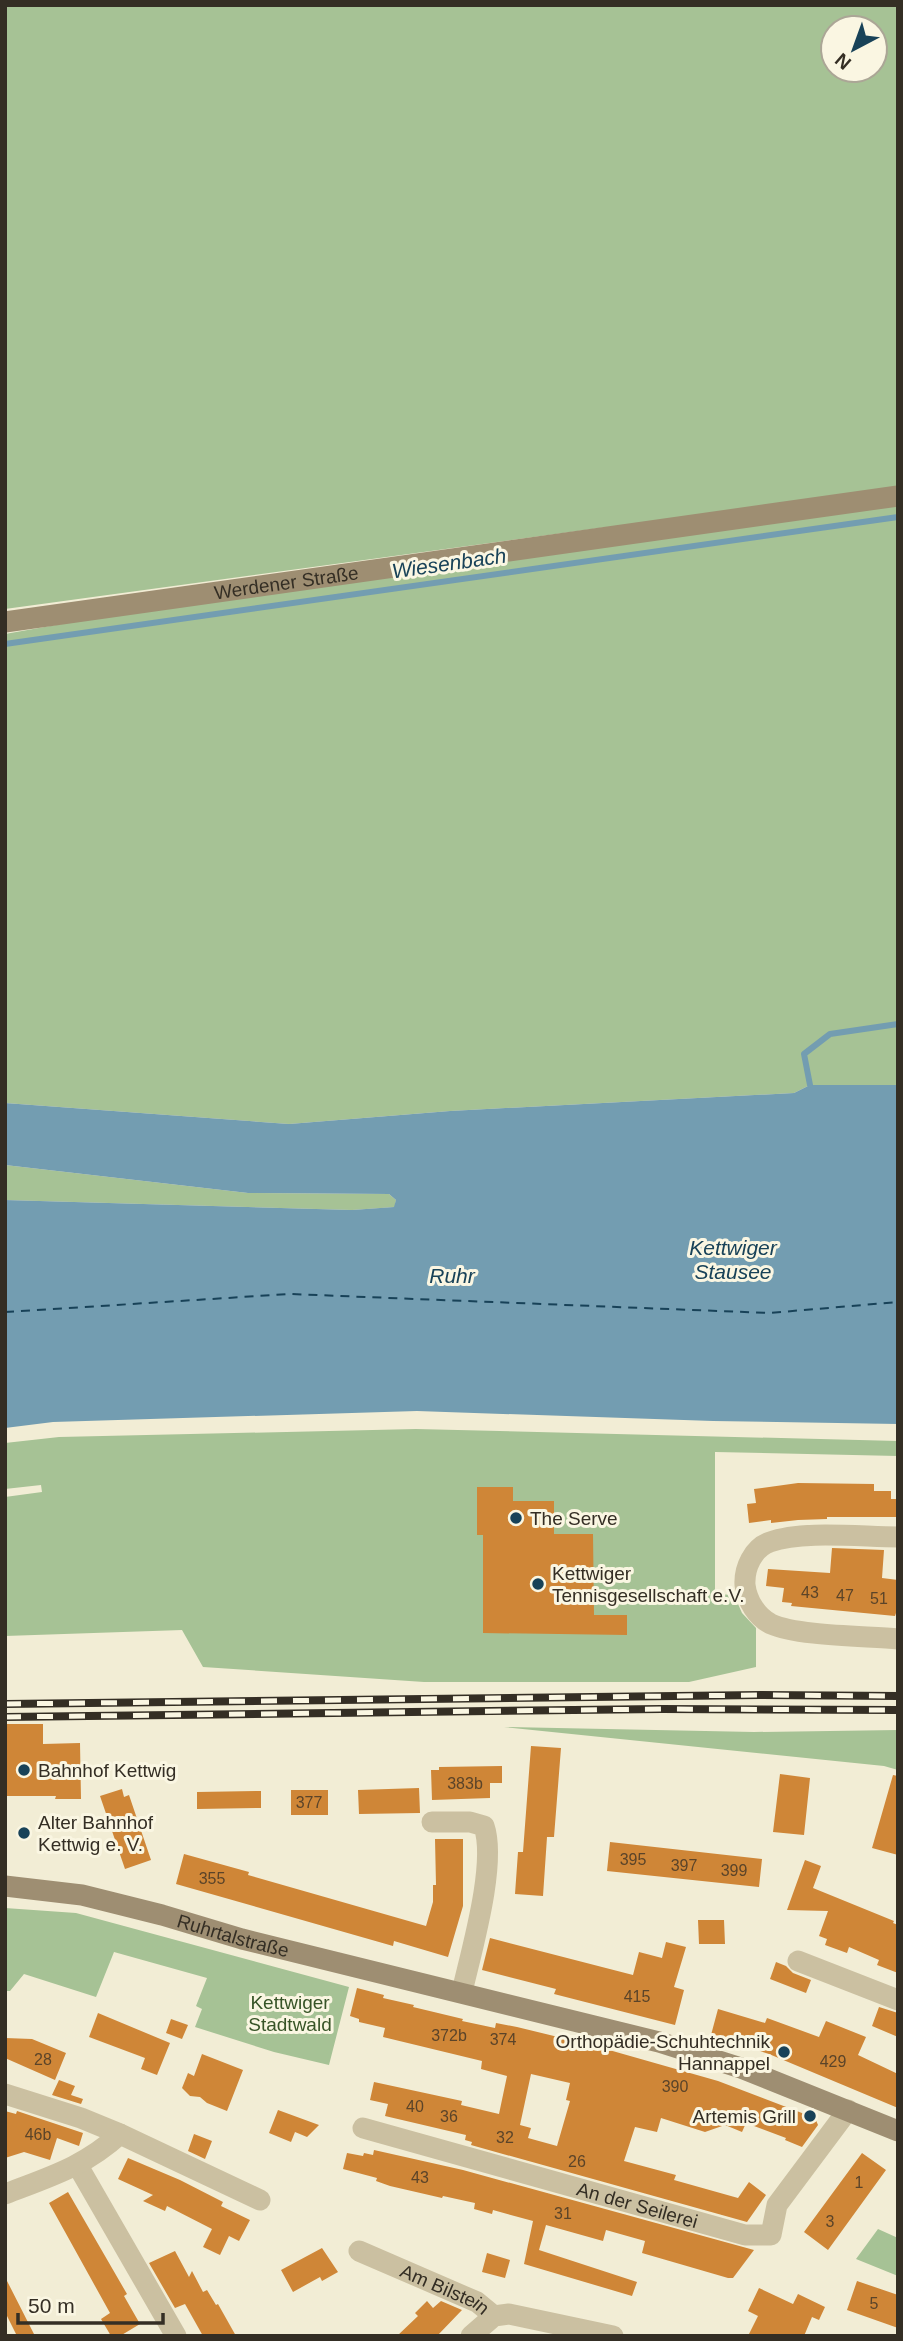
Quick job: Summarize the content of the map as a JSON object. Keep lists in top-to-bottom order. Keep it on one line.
{"streets":{"main road":["Werdener Straße","Ruhrtalstraße"],"street":["An der Seilerei","Am Bilstein"]},"crossings":[["Ruhrtalstraße","An der Seilerei"]],"water":["Wiesenbach","Kettwiger Stausee","Ruhr"],"parks":["Kettwiger Stadtwald"],"places":["The Serve","Kettwiger Tennisgesellschaft e.V.","Bahnhof Kettwig","Alter Bahnhof Kettwig e. V.","Orthopädie-Schuhtechnik Hannappel","Artemis Grill"],"house_numbers":["43","47","51","383b","377","395","397","399","355","415","372b","374","28","429","390","40","36","46b","32","26","43","1","31","3","5"],"scale_bar":"50 m","north":"bottom left"}
